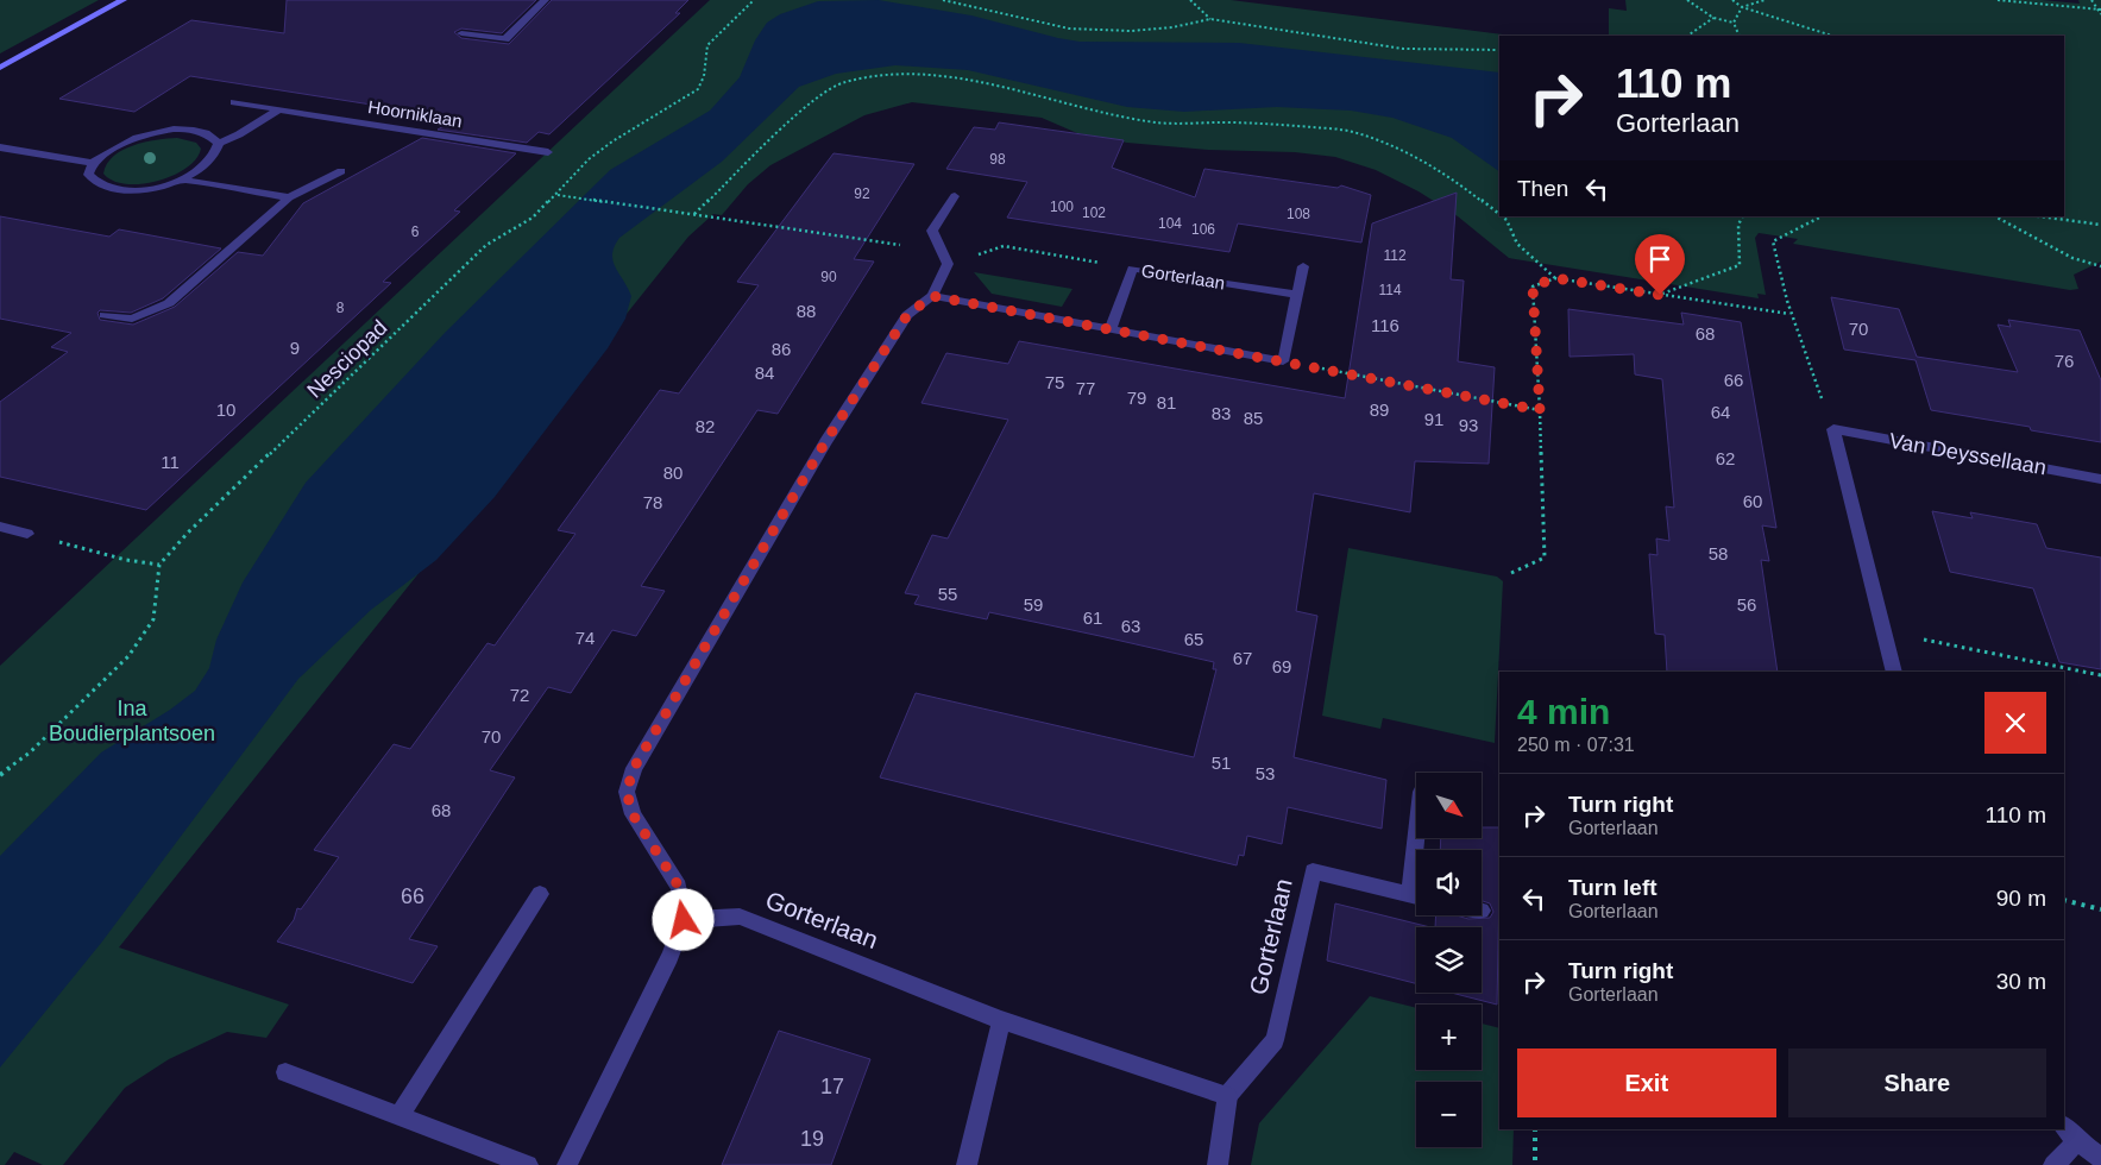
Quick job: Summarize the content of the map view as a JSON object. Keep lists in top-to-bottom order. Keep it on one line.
{"streets":{"street":["Hoorniklaan","Gorterlaan","Van Deyssellaan"],"path":["Nesciopad"]},"parks":["Ina Boudierplantsoen"],"house_numbers":["98","92","100","102","108","104","106","6","112","90","114","8","88","116","70","68","9","86","76","84","66","75","77","79","81","10","89","64","83","85","91","93","82","62","11","80","60","78","58","55","59","56","61","63","74","65","67","69","72","70","51","53","68","66","17","19"],"north":"bottom right","page":{"turn":["110 m","Gorterlaan"],"then":"Then","heading":["4 min","250 m · 07:31"],"map_buttons":["+","−"],"list":[{"name":"Turn right","note":"Gorterlaan","value":"110 m"},{"name":"Turn left","note":"Gorterlaan","value":"90 m"},{"name":"Turn right","note":"Gorterlaan","value":"30 m"}],"buttons":["Exit","Share"]}}
